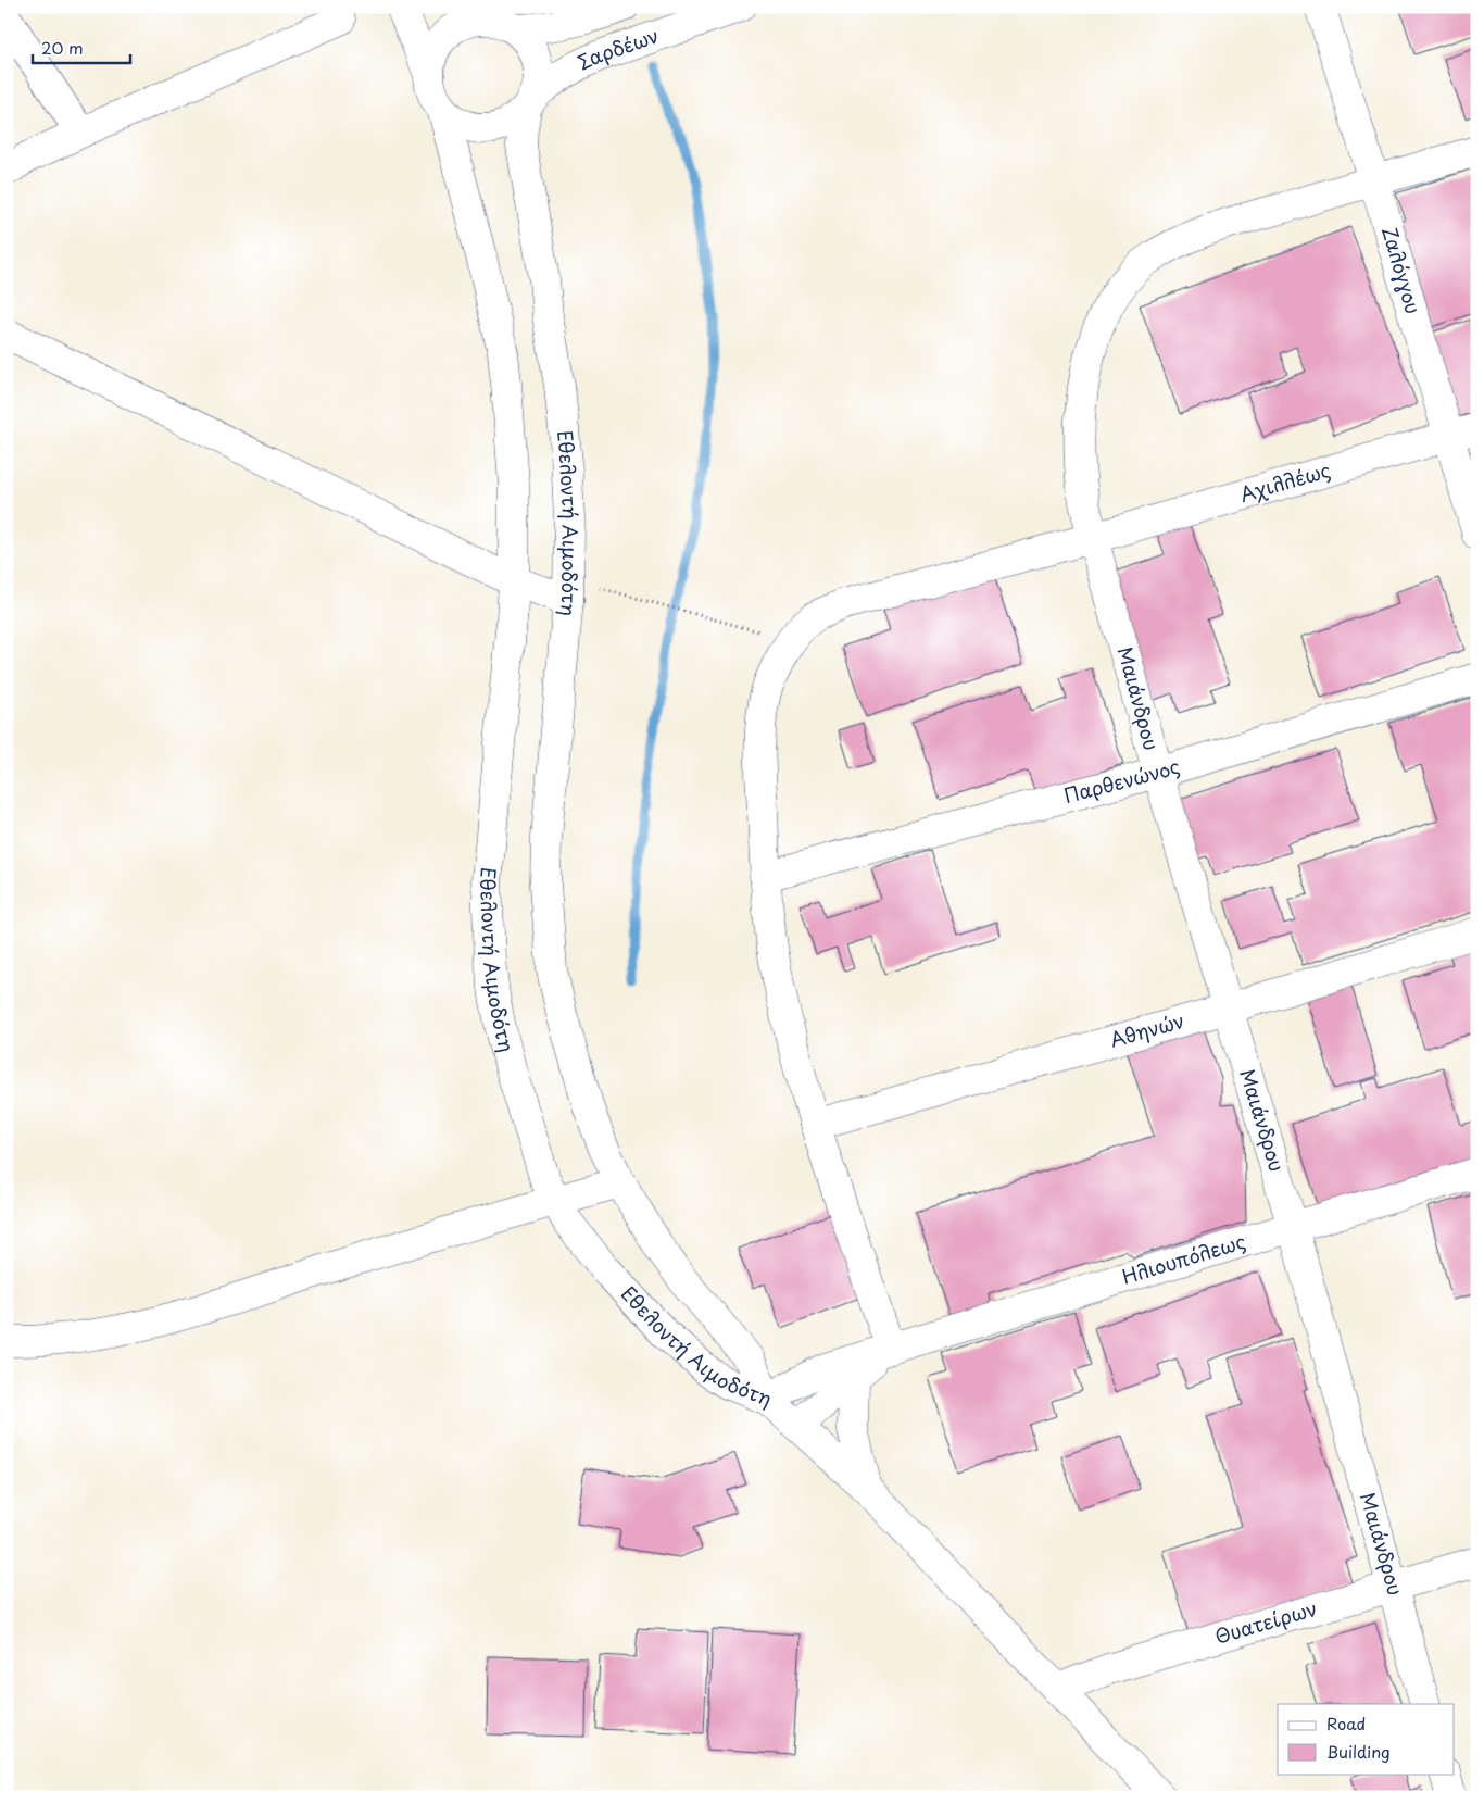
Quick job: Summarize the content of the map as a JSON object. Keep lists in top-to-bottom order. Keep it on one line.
{"streets":{"street":["Σαρδέων","Ζαλόγγου","Αχιλλέως","Εθελοντή Αιμοδότη","Μαιάνδρου","Παρθενώνος","Αθηνών","Ηλιουπόλεως","Θυατείρων"]},"crossings":[["Σαρδέων","Εθελοντή Αιμοδότη"],["Ζαλόγγου","Αχιλλέως"],["Ζαλόγγου","Μαιάνδρου"],["Αχιλλέως","Μαιάνδρου"],["Αχιλλέως","Παρθενώνος"],["Αχιλλέως","Αθηνών"],["Αχιλλέως","Ηλιουπόλεως"],["Εθελοντή Αιμοδότη","Ηλιουπόλεως"],["Μαιάνδρου","Παρθενώνος"],["Μαιάνδρου","Αθηνών"],["Μαιάνδρου","Ηλιουπόλεως"],["Μαιάνδρου","Θυατείρων"]],"legend":["Road","Building"],"scale_bar":"20 m"}
